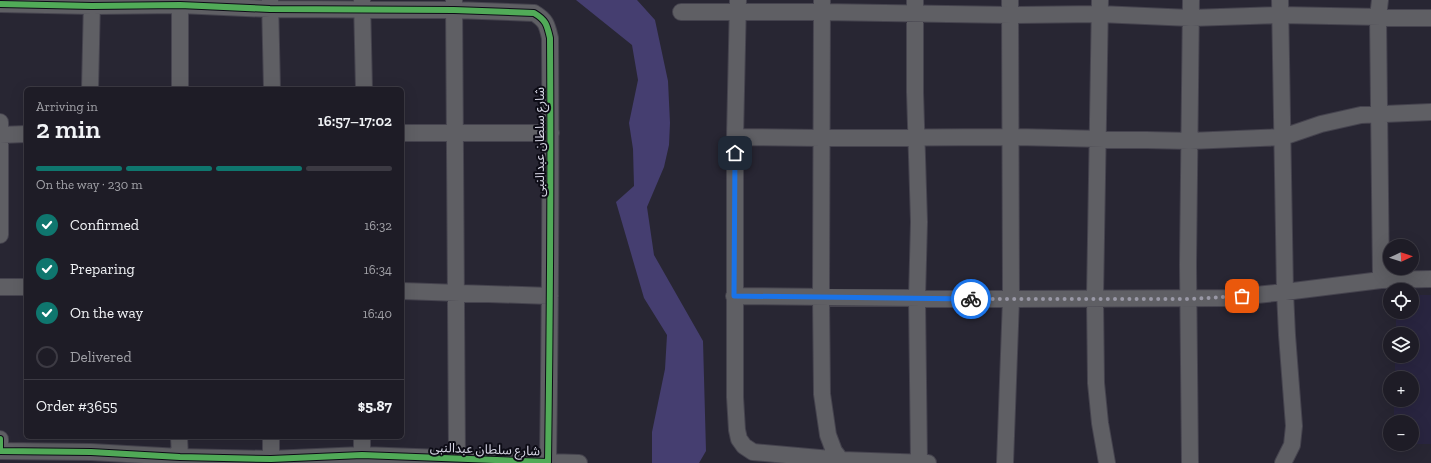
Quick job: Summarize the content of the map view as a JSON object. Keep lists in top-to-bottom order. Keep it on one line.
{"streets":{"street":["شارع سلطان عبدالنبى"]},"north":"right","page":{"heading":["2 min","Arriving in","16:57–17:02"],"panel":["Order #3655","$5.87"],"bar":"On the way · 230 m","list":[["Confirmed","16:32"],["Preparing","16:34"],["On the way","16:40"],"Delivered"],"map_buttons":["+","−"]}}
